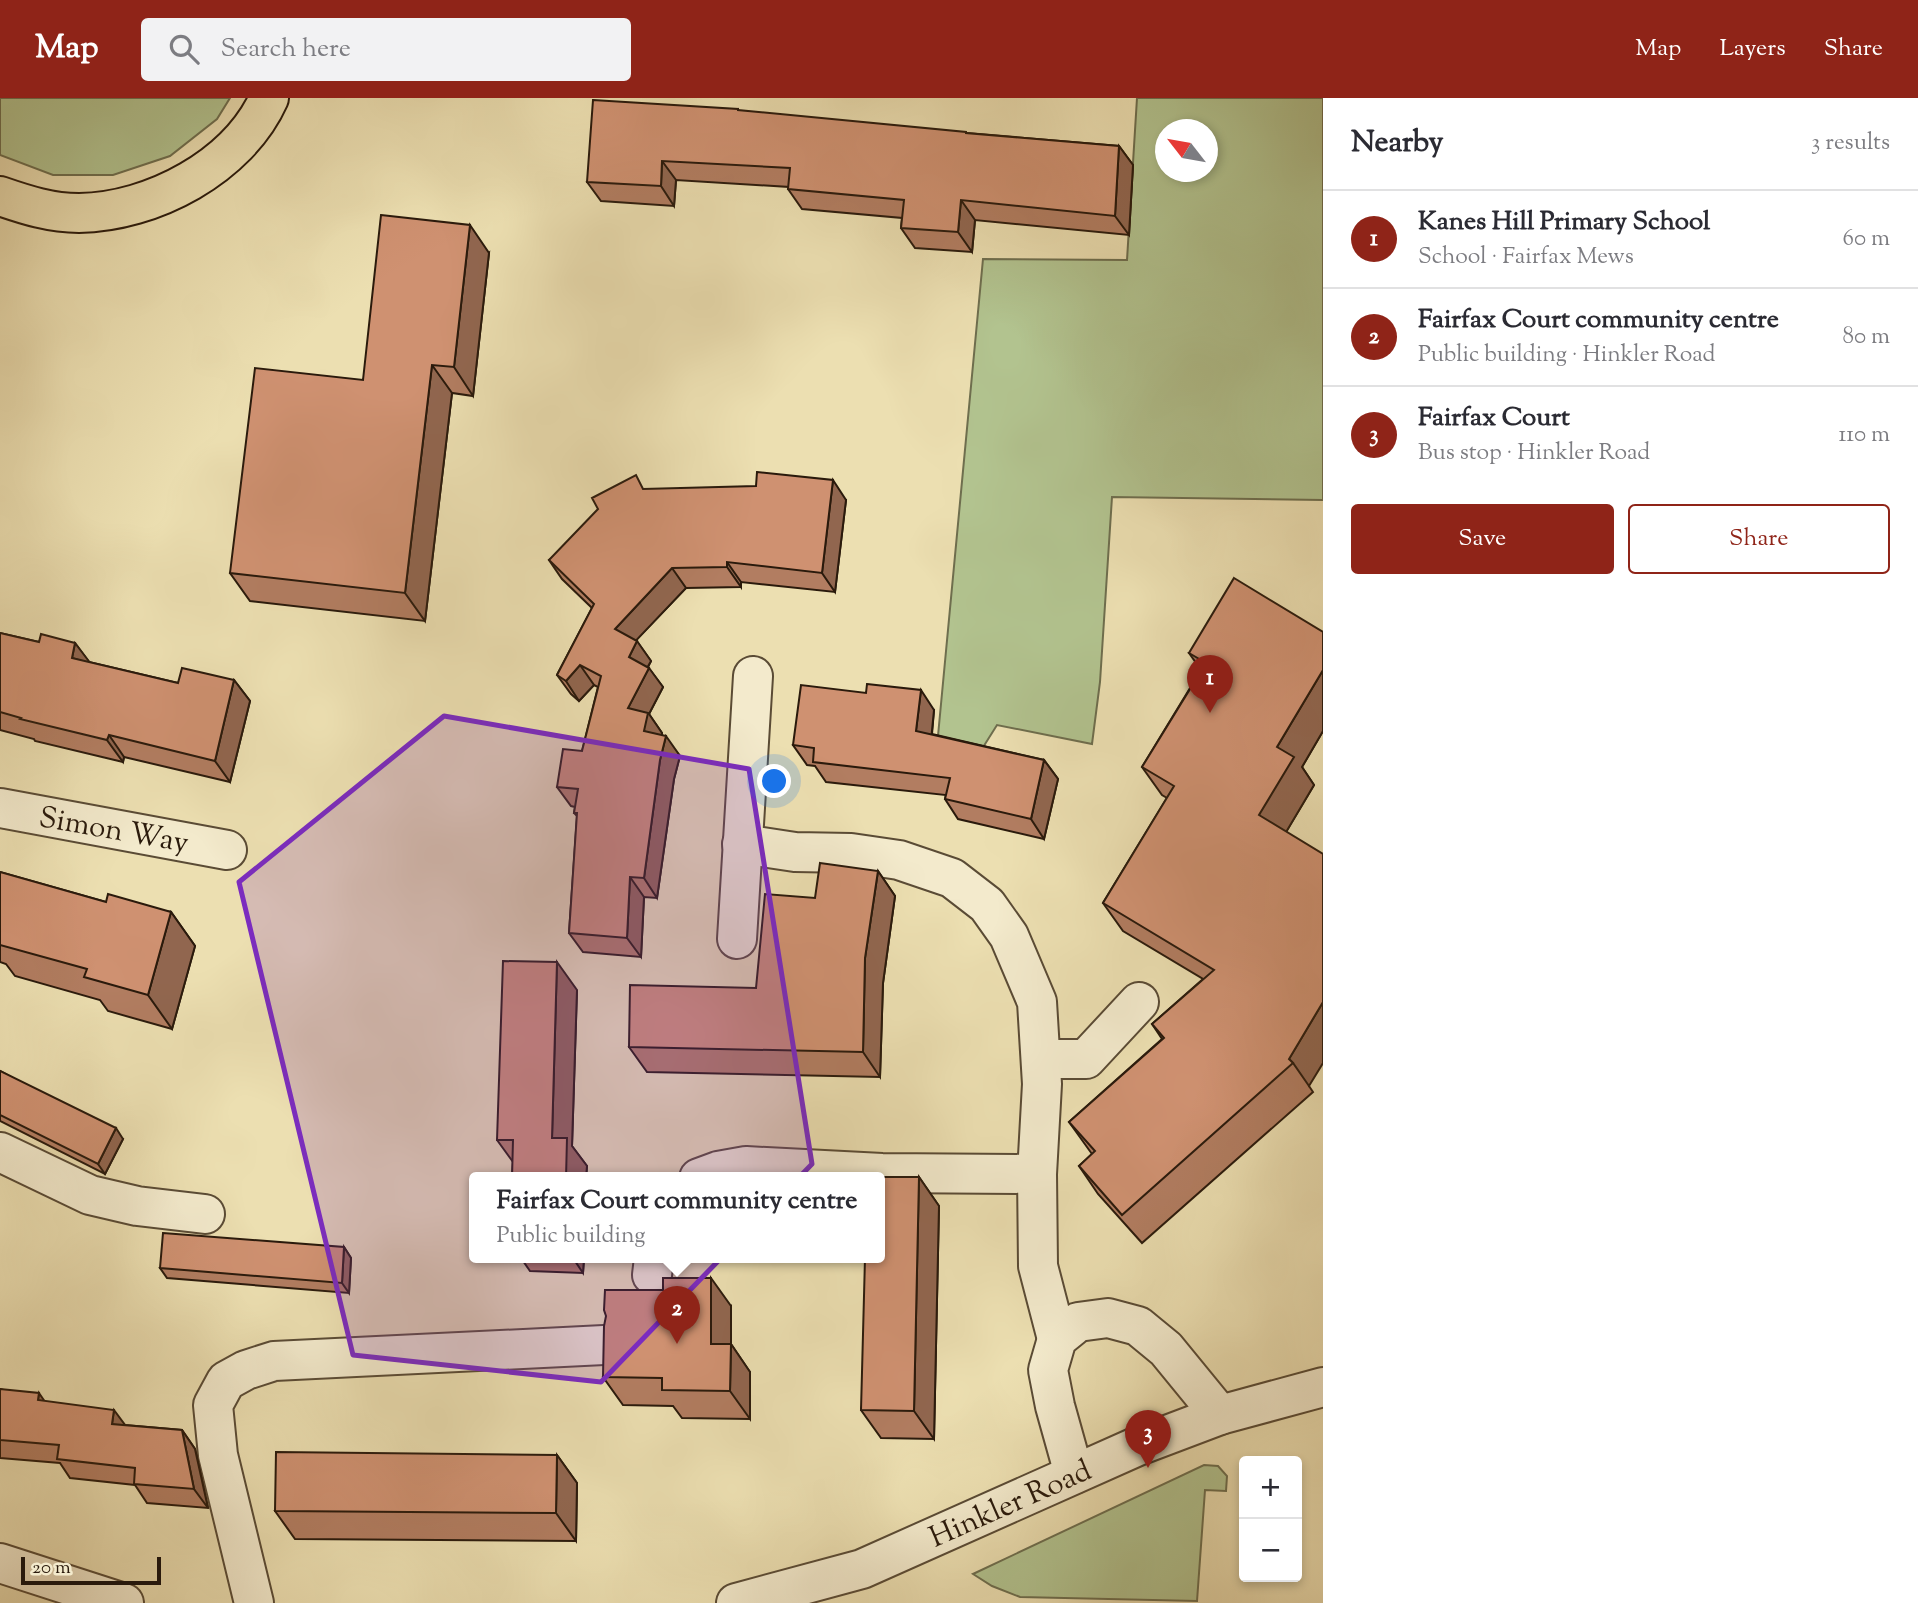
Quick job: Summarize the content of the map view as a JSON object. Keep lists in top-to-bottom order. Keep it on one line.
{"streets":{"street":["Simon Way","Hinkler Road"]},"scale_bar":"20 m","north":"top left","page":{"header":"Map","search":"Search here","nav":["Map","Layers","Share"],"heading":["Nearby","3 results"],"list":[{"mark":"1","name":"Kanes Hill Primary School","note":"School · Fairfax Mews","value":"60 m"},{"mark":"2","name":"Fairfax Court community centre","note":"Public building · Hinkler Road","value":"80 m"},{"mark":"3","name":"Fairfax Court","note":"Bus stop · Hinkler Road","value":"110 m"}],"buttons":["Save","Share"],"pins":["1","2","3"],"popup":["Fairfax Court community centre","Public building"],"map_buttons":["+","−"],"scale":"20 m"}}
